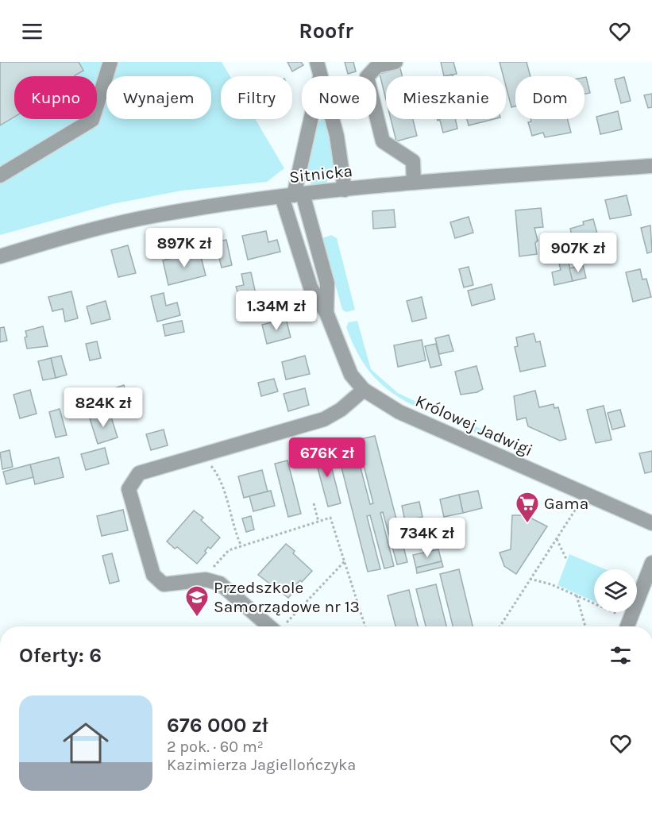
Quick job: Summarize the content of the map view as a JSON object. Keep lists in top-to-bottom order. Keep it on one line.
{"streets":{"street":["Sitnicka","Królowej Jadwigi"]},"crossings":[["Sitnicka","Królowej Jadwigi"]],"places":{"supermarket":["Gama"],"school or university":["Przedszkole Samorządowe nr 13"]},"page":{"header":"Roofr","chip":["Kupno","Wynajem","Filtry","Nowe","Mieszkanie","Dom"],"price":["897K zł","907K zł","1.34M zł","824K zł","676K zł","734K zł"],"heading":"Oferty: 6","list":[{"name":"676 000 zł","note":"2 pok. · 60 m² · Kazimierza Jagiellończyka"}]}}
